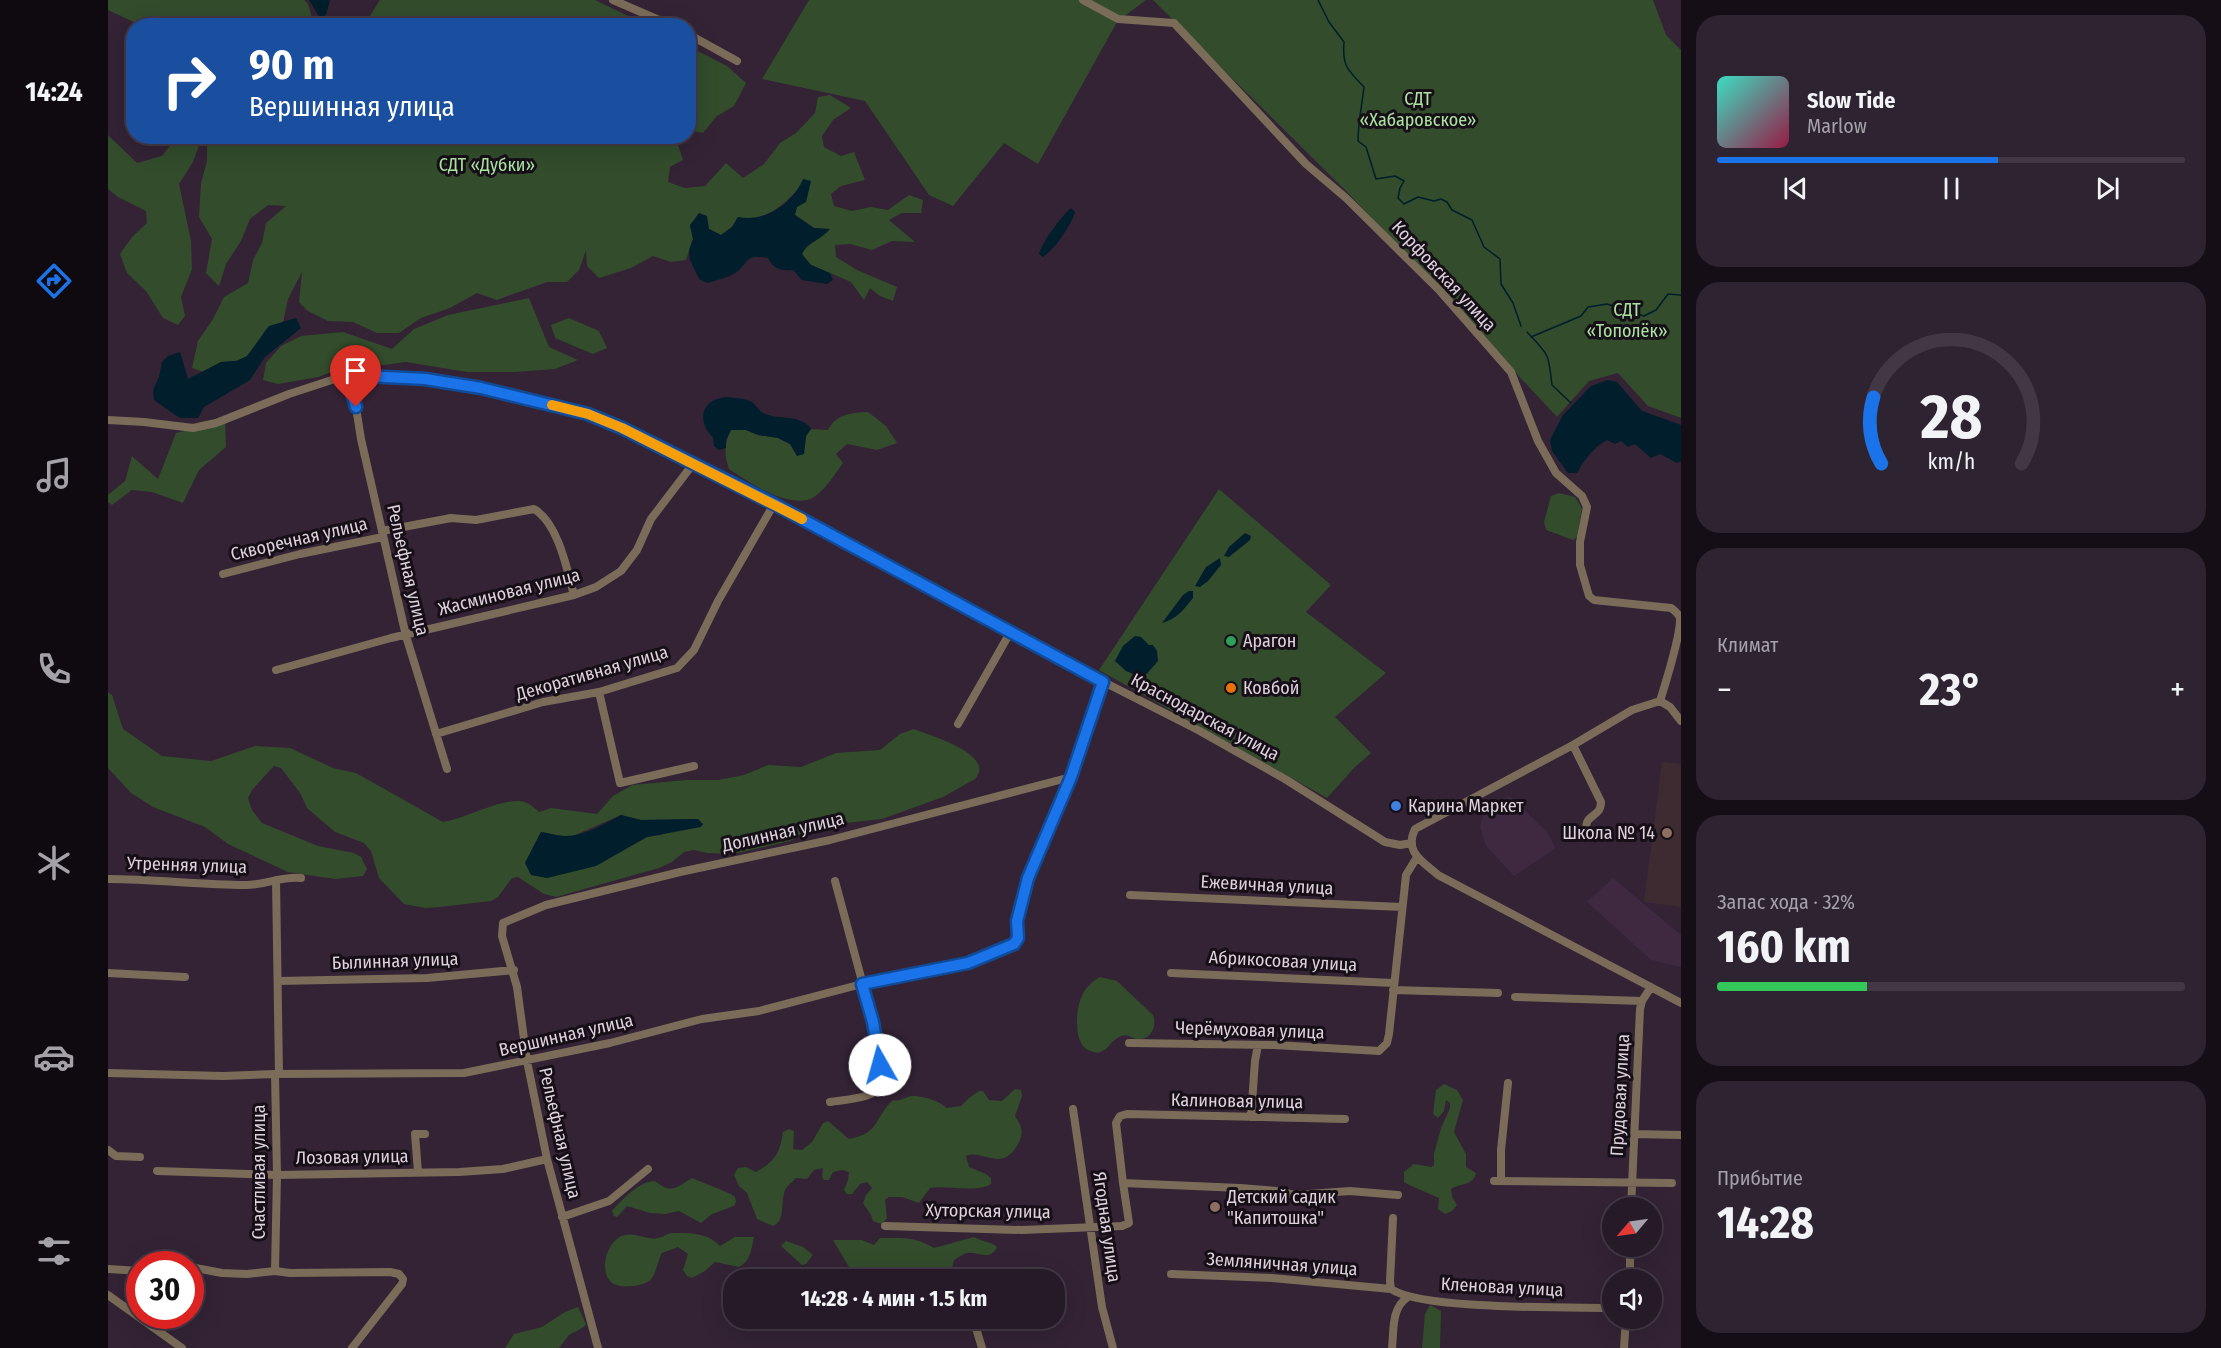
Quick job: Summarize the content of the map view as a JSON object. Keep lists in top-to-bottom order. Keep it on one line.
{"streets":{"street":["Корфовская улица","Скворечная улица","Рельефная улица","Жасминовая улица","Декоративная улица","Краснодарская улица","Долинная улица","Утренняя улица","Ежевичная улица","Былинная улица","Абрикосовая улица","Черёмуховая улица","Вершинная улица","Прудовая улица","Калиновая улица","Лозовая улица","Счастливая улица","Хуторская улица","Ягодная улица","Земляничная улица","Кленовая улица"]},"crossings":[["Скворечная улица","Рельефная улица"],["Скворечная улица","Жасминовая улица"],["Рельефная улица","Жасминовая улица"],["Рельефная улица","Декоративная улица"],["Рельефная улица","Краснодарская улица"],["Рельефная улица","Долинная улица"],["Рельефная улица","Былинная улица"],["Рельефная улица","Вершинная улица"],["Рельефная улица","Лозовая улица"],["Жасминовая улица","Краснодарская улица"],["Декоративная улица","Краснодарская улица"],["Долинная улица","Вершинная улица"],["Утренняя улица","Счастливая улица"],["Былинная улица","Счастливая улица"],["Абрикосовая улица","Черёмуховая улица"],["Вершинная улица","Счастливая улица"],["Калиновая улица","Хуторская улица"],["Лозовая улица","Счастливая улица"],["Хуторская улица","Ягодная улица"],["Земляничная улица","Кленовая улица"]],"parks":["СДТ «Хабаровское»","СДТ «Дубки»","СДТ «Тополёк»"],"places":["Арагон","Ковбой","Карина Маркет","Школа № 14","Детский садик \"Капитошка\""],"north":"bottom left","page":{"tabs":"14:24","turn":["90 m","Вершинная улица"],"song":["Slow Tide","Marlow"],"tile":["Климат",["Запас хода · 32%","160 km"],["Прибытие","14:28"]],"heat":["−","23°","+"],"limit":"30","trip":"14:28 · 4 мин · 1.5 km","gauge":["28","km/h"]}}
